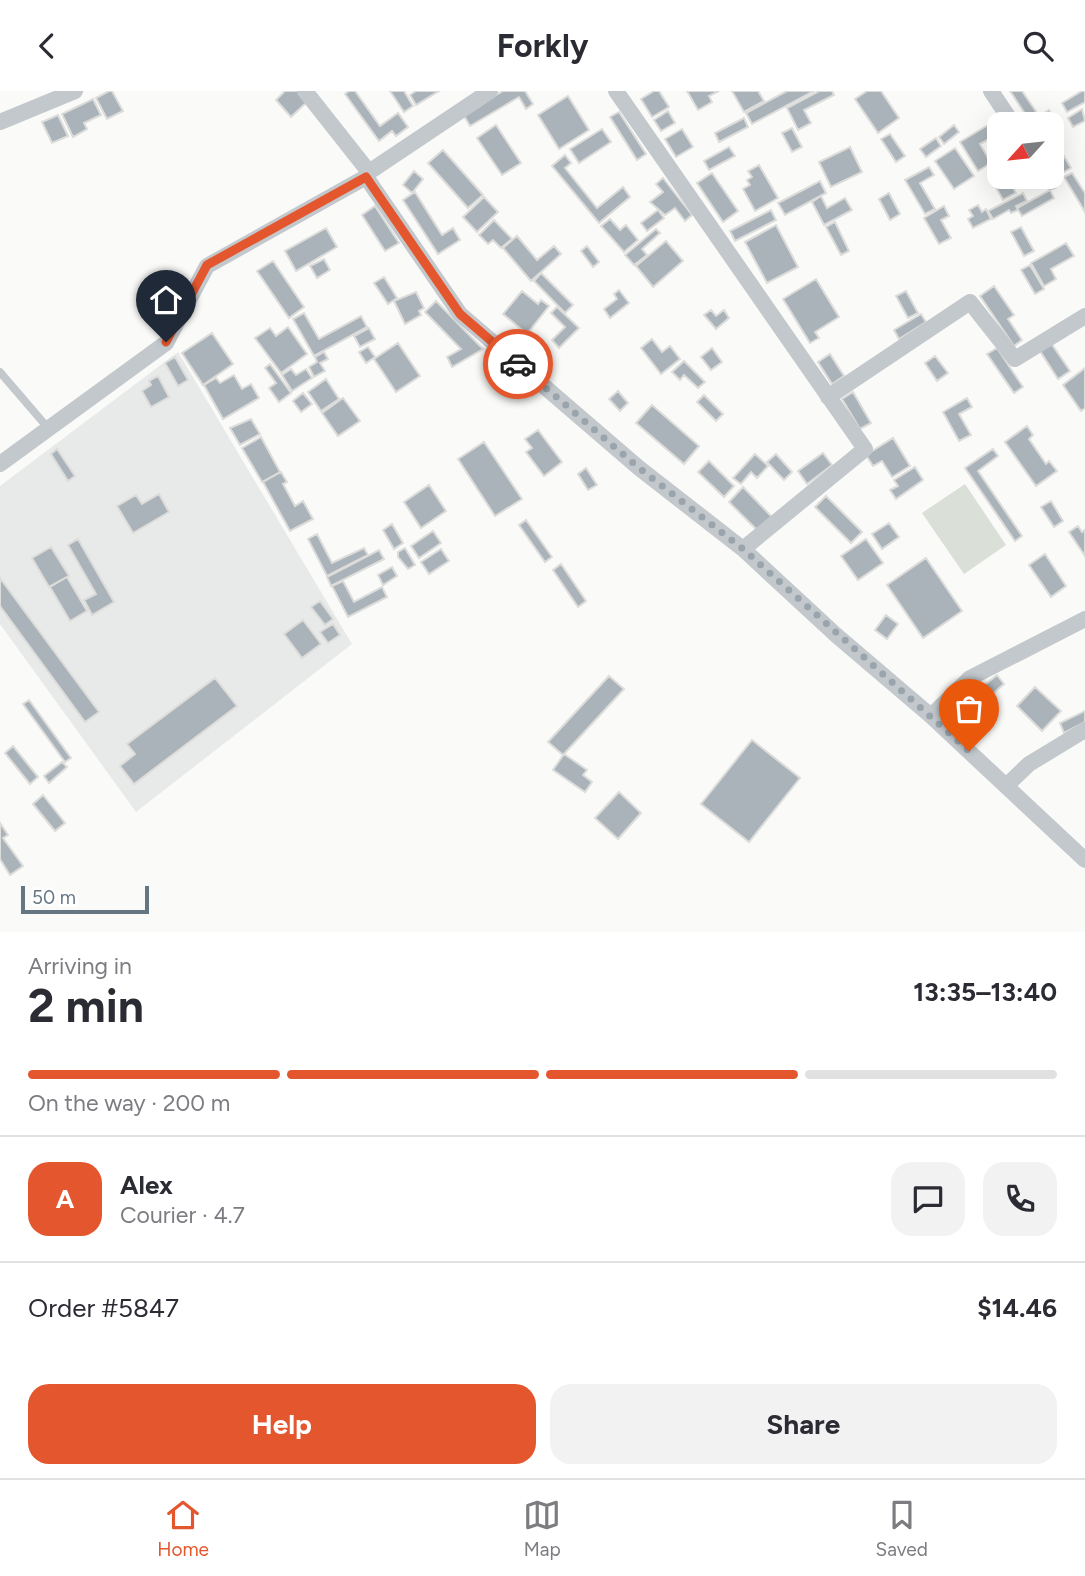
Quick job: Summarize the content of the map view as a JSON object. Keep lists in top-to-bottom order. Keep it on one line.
{"scale_bar":"50 m","north":"bottom left","page":{"header":"Forkly","scale":"50 m","heading":["2 min","Arriving in","13:35–13:40"],"panel":["Alex","Courier · 4.7","Order #5847","$14.46"],"bar":"On the way · 200 m","round":"A","buttons":["Help","Share"],"tabs":["Home","Map","Saved"]}}
